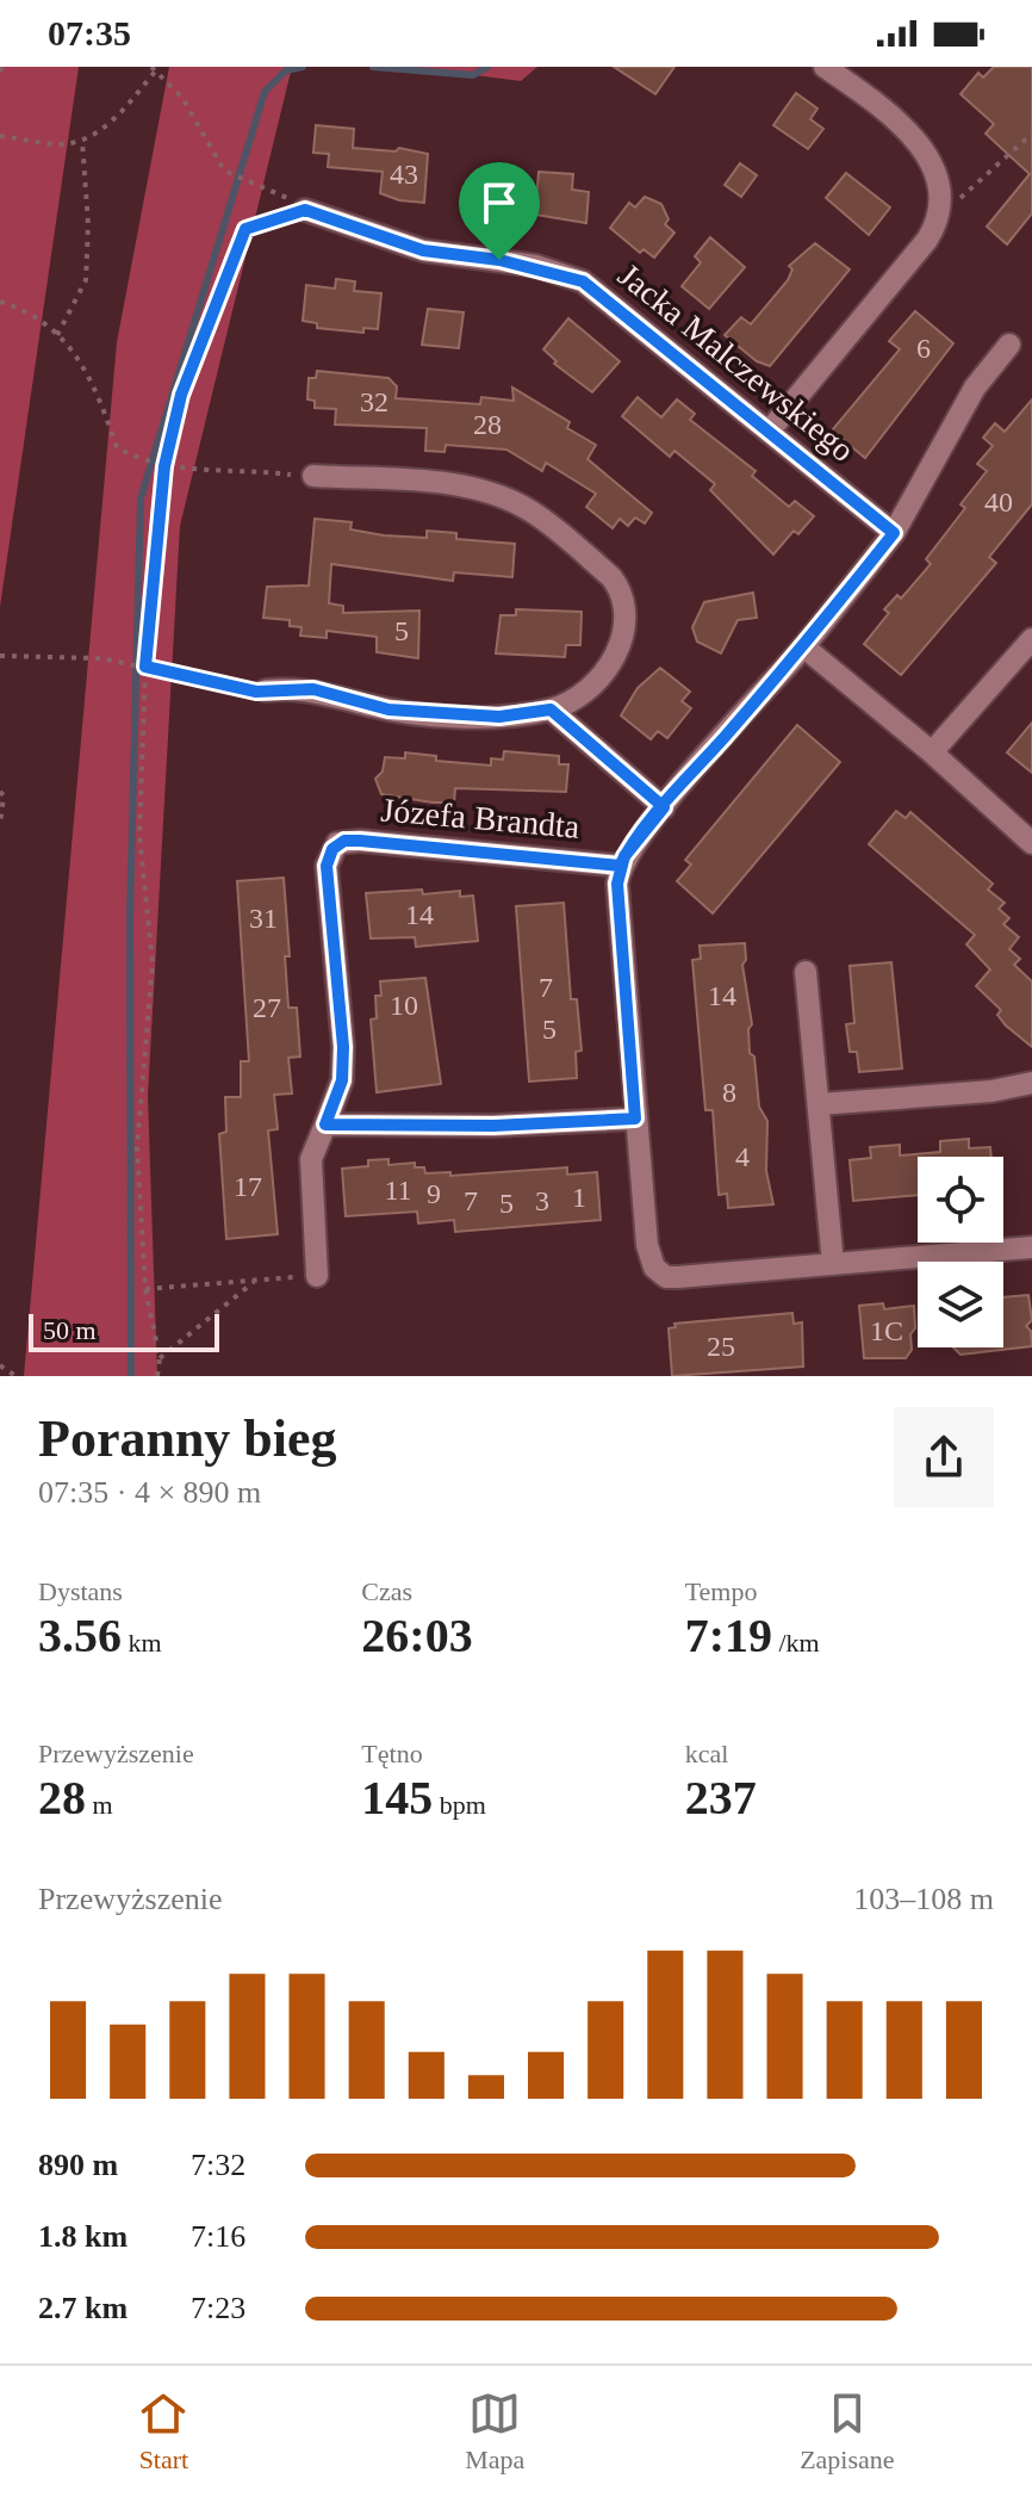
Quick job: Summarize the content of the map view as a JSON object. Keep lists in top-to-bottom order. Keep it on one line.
{"streets":{"street":["Jacka Malczewskiego","Józefa Brandta"]},"house_numbers":["43","6","32","28","40","5","14","31","7","14","10","27","5","8","4","17","11","9","1","7","3","5","1C","25"],"scale_bar":"50 m","page":{"status":"07:35","scale":"50 m","heading":["Poranny bieg","07:35 · 4 × 890 m"],"stats":[["Dystans","3.56 km"],["Czas","26:03"],["Tempo","7:19 /km"],["Przewyższenie","28 m"],["Tętno","145 bpm"],["kcal","237"]],"chart":["Przewyższenie","103–108 m"],"list":[{"name":"890 m","note":"7:32"},{"name":"1.8 km","note":"7:16"},{"name":"2.7 km","note":"7:23"}],"tabs":["Start","Mapa","Zapisane"]}}
